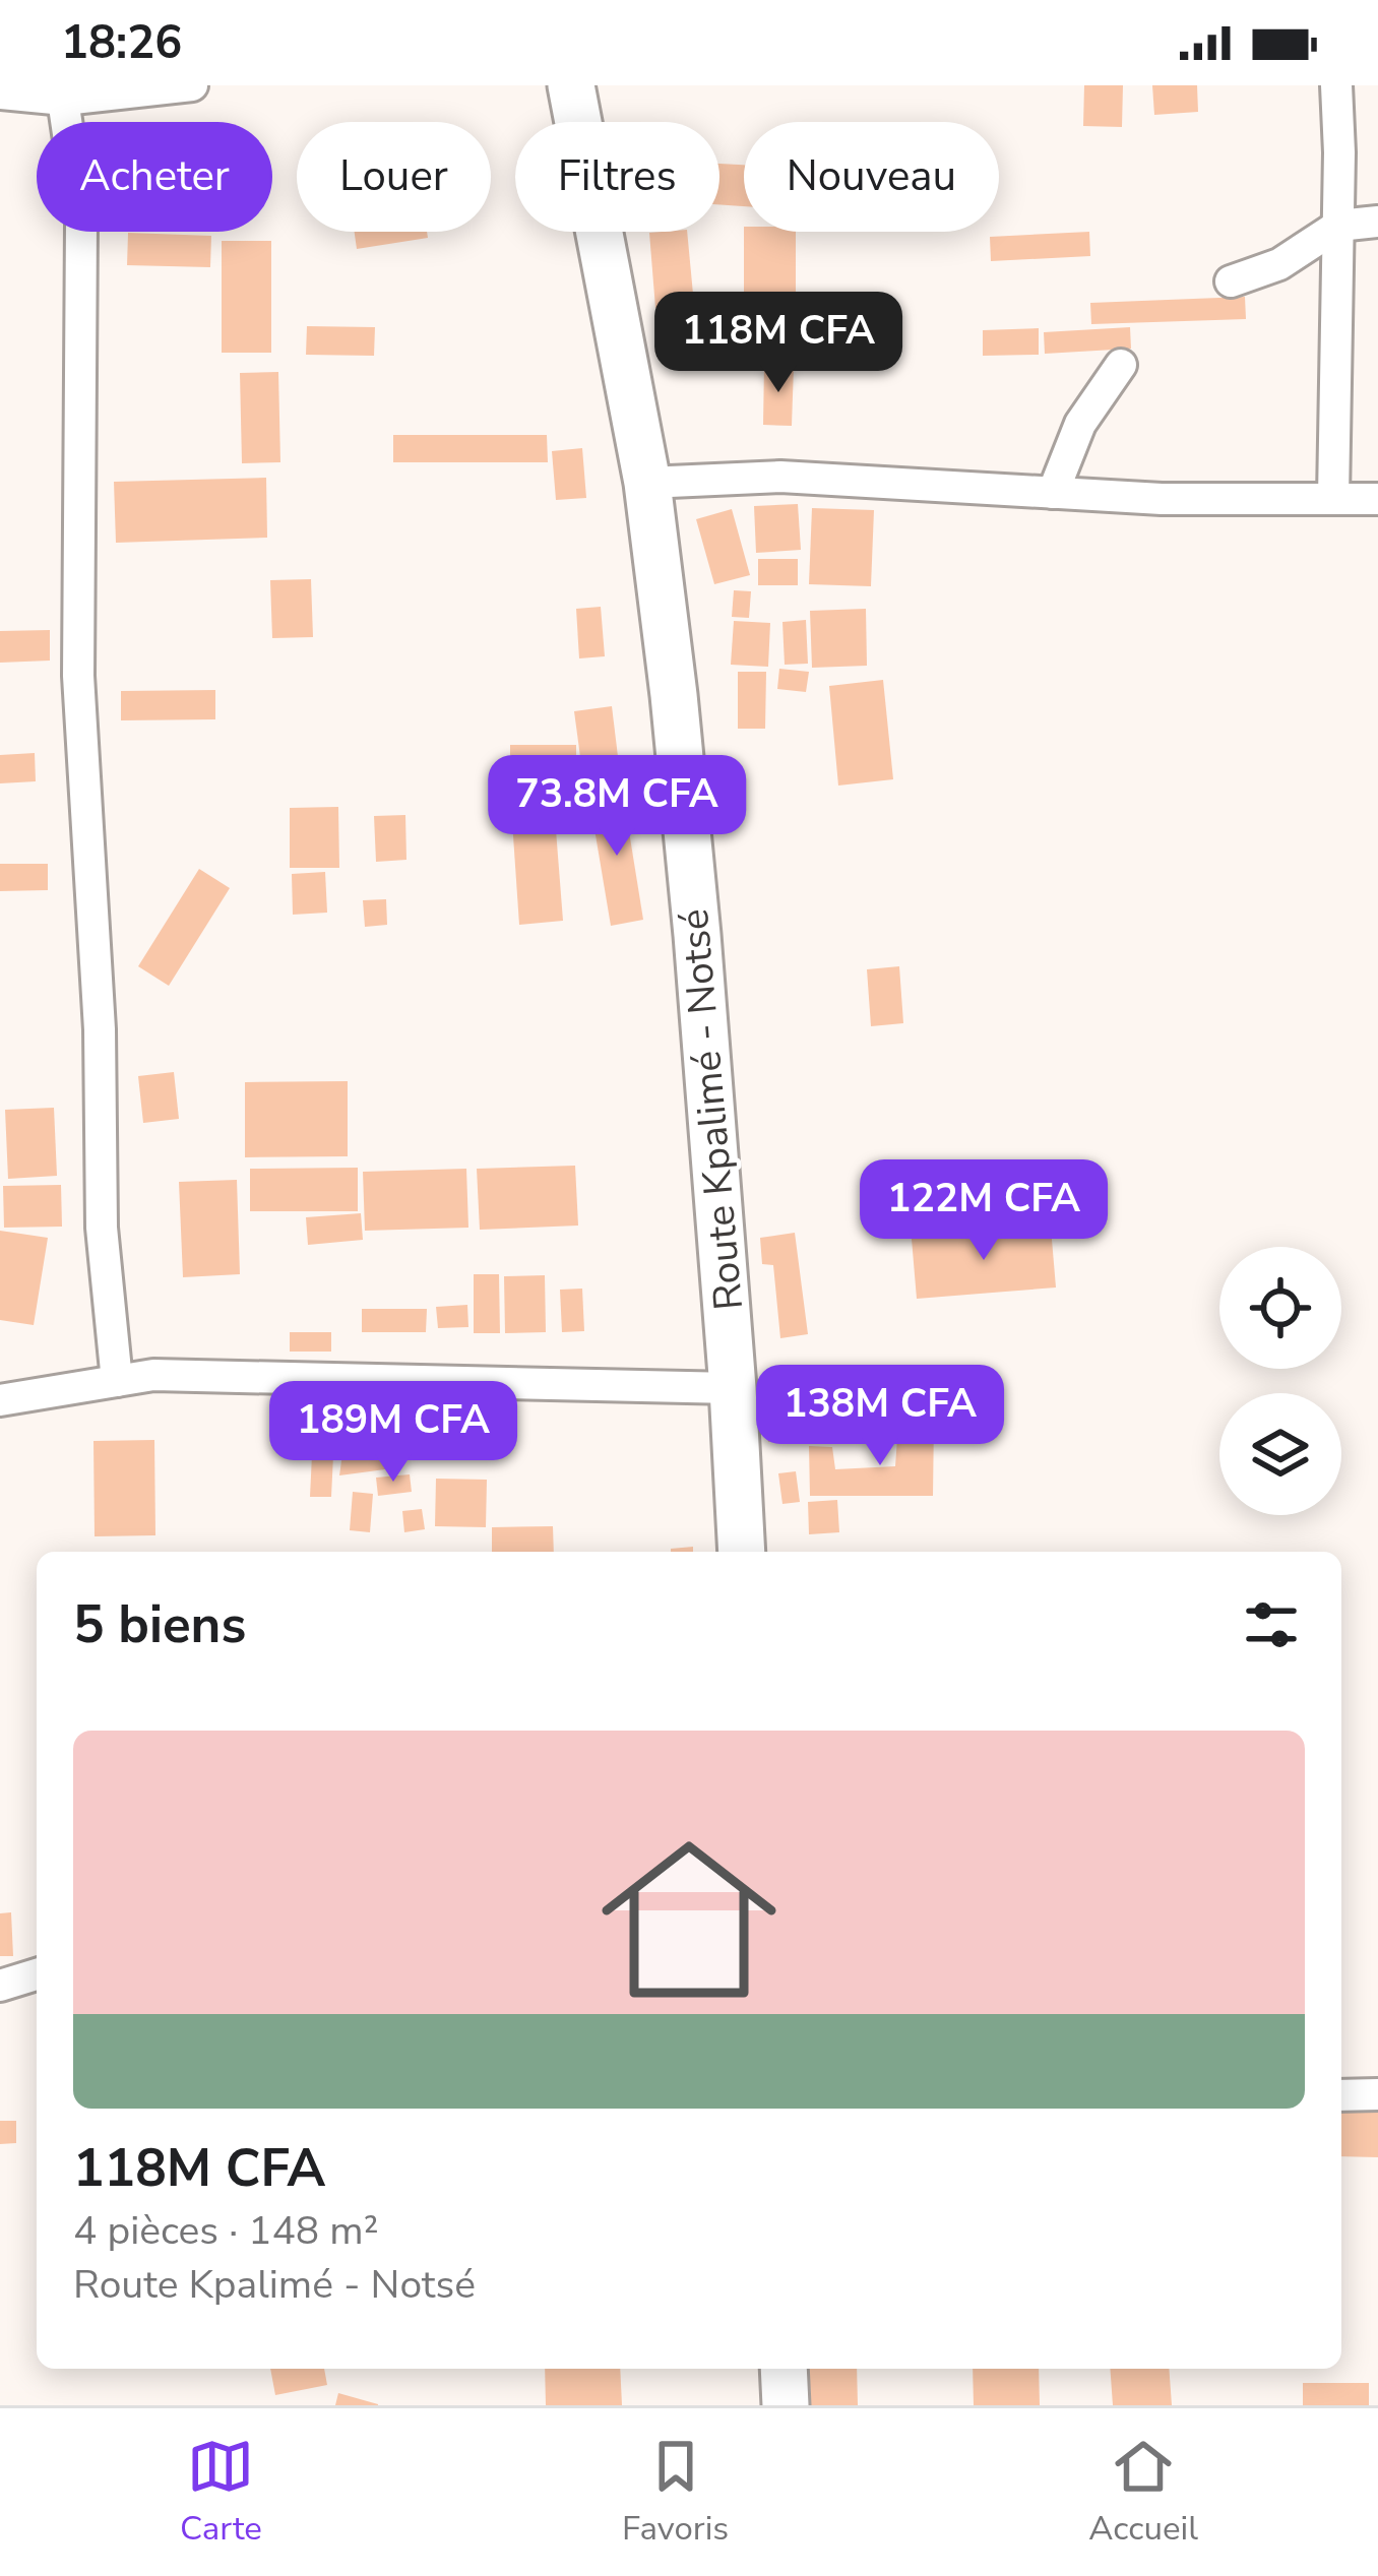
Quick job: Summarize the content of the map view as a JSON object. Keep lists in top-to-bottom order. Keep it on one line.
{"streets":{"main road":["Route Kpalimé - Notsé"]},"page":{"status":"18:26","chip":["Acheter","Louer","Filtres","Nouveau"],"price":["118M CFA","73.8M CFA","122M CFA","138M CFA","189M CFA"],"heading":"5 biens","list":[{"name":"118M CFA","note":"4 pièces · 148 m² · Route Kpalimé - Notsé"}],"tabs":["Carte","Favoris","Accueil"]}}
